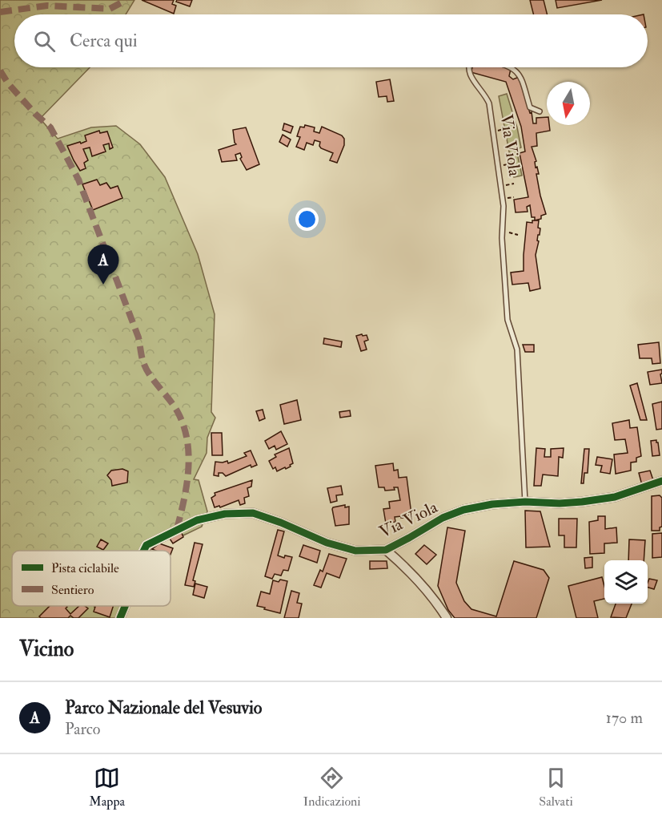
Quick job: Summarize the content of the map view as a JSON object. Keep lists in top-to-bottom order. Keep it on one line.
{"streets":{"street":["Via Viola"]},"legend":["Pista ciclabile","Sentiero"],"north":"bottom","page":{"search":"Cerca qui","pins":"A","heading":"Vicino","list":[{"mark":"A","name":"Parco Nazionale del Vesuvio","note":"Parco","value":"170 m"}],"nav":["Mappa","Indicazioni","Salvati"]}}
